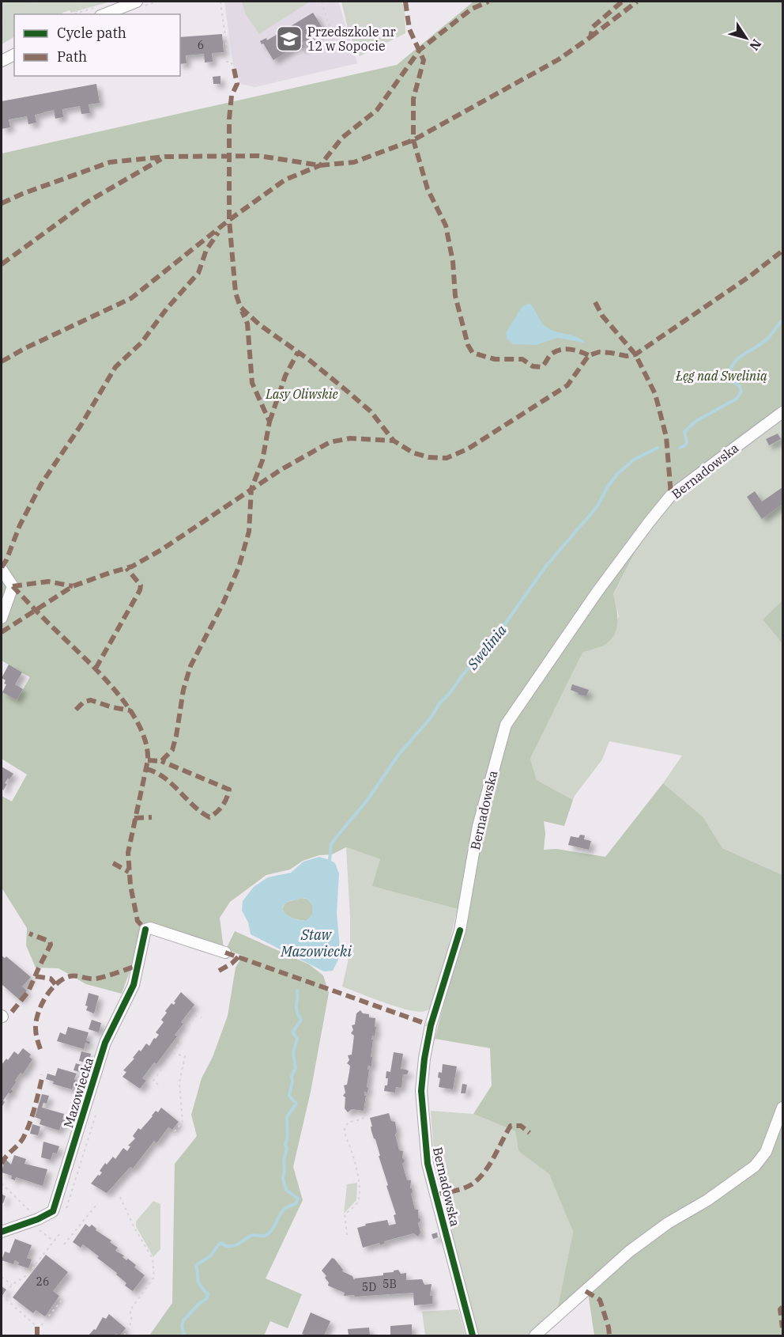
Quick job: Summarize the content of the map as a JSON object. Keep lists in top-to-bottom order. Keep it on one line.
{"streets":{"street":["Bernadowska","Mazowiecka"]},"water":["Swelinia","Staw Mazowiecki"],"parks":["Łęg nad Swelinią","Lasy Oliwskie"],"places":{"school or university":["Przedszkole nr 12 w Sopocie"]},"house_numbers":["6","26","5B","5D"],"legend":["Cycle path","Path"],"north":"bottom right"}
